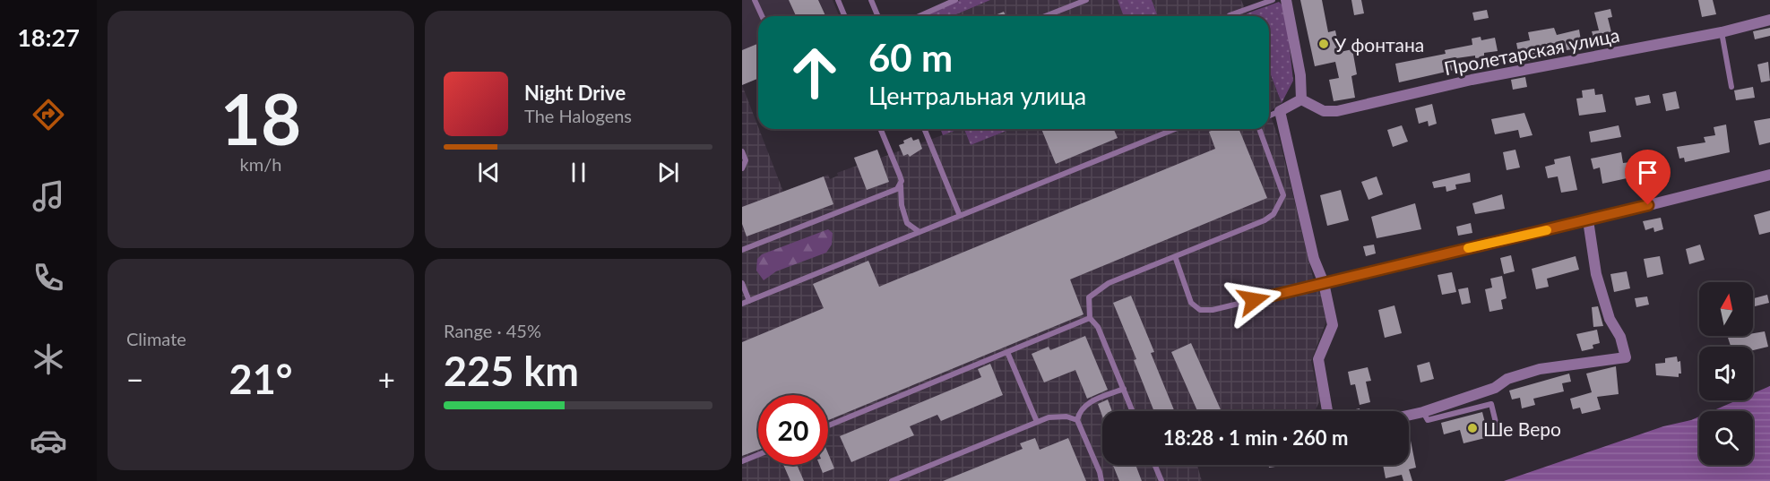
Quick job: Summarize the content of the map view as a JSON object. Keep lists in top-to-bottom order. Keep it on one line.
{"streets":{"street":["Пролетарская улица"]},"places":["У фонтана","Ше Веро"],"north":"top","page":{"tabs":"18:27","tile":[["18","km/h"],"Climate",["Range · 45%","225 km"]],"turn":["60 m","Центральная улица"],"song":["Night Drive","The Halogens"],"heat":["−","21°","+"],"limit":"20","trip":"18:28 · 1 min · 260 m"}}
